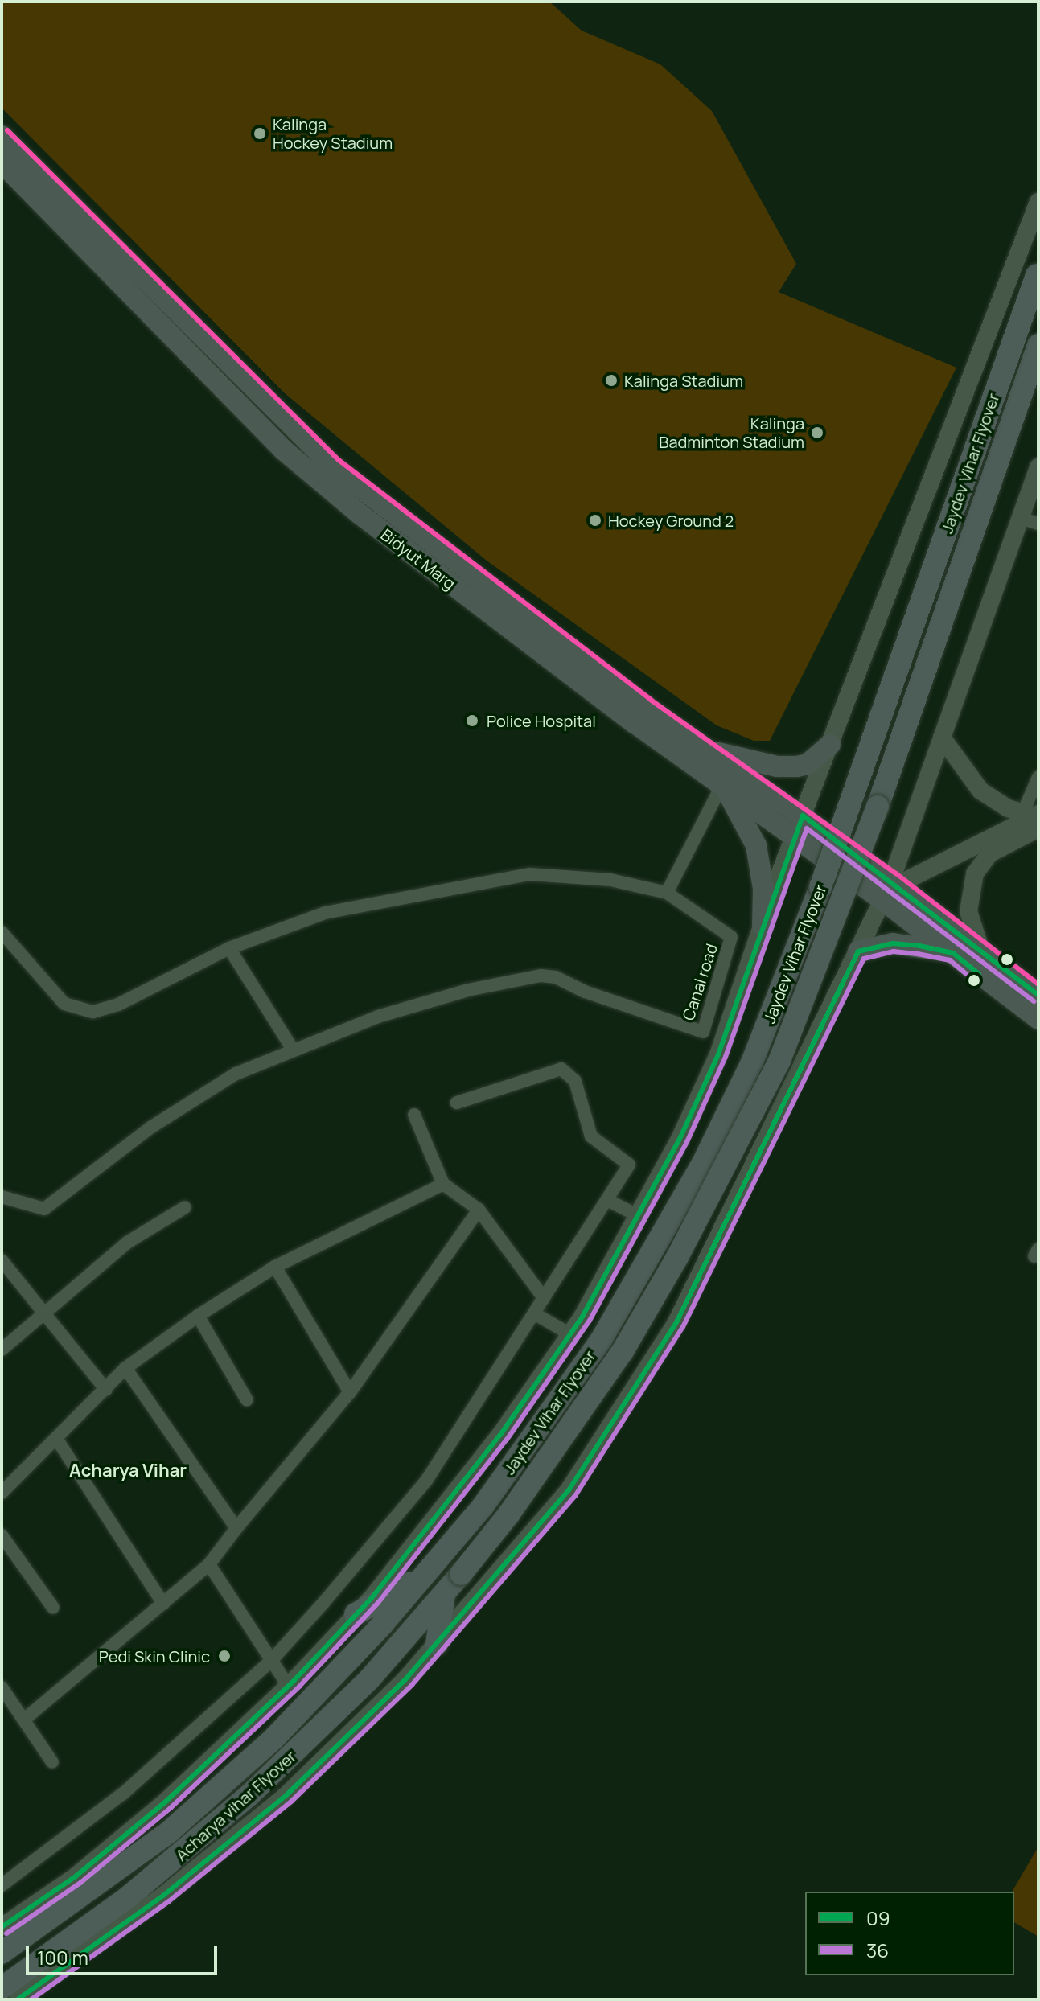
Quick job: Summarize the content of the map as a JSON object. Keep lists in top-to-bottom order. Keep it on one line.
{"streets":{"highway":["Jaydev Vihar Flyover","Acharya vihar Flyover"],"main road":["Bidyut Marg"],"street":["Canal road"]},"crossings":[["Jaydev Vihar Flyover","Acharya vihar Flyover"]],"districts":["Acharya Vihar"],"places":["Kalinga Hockey Stadium","Kalinga Stadium","Kalinga Badminton Stadium","Hockey Ground 2","Police Hospital","Pedi Skin Clinic"],"lines":["transit line 09","transit line 36"],"legend":["09","36"],"scale_bar":"100 m"}
